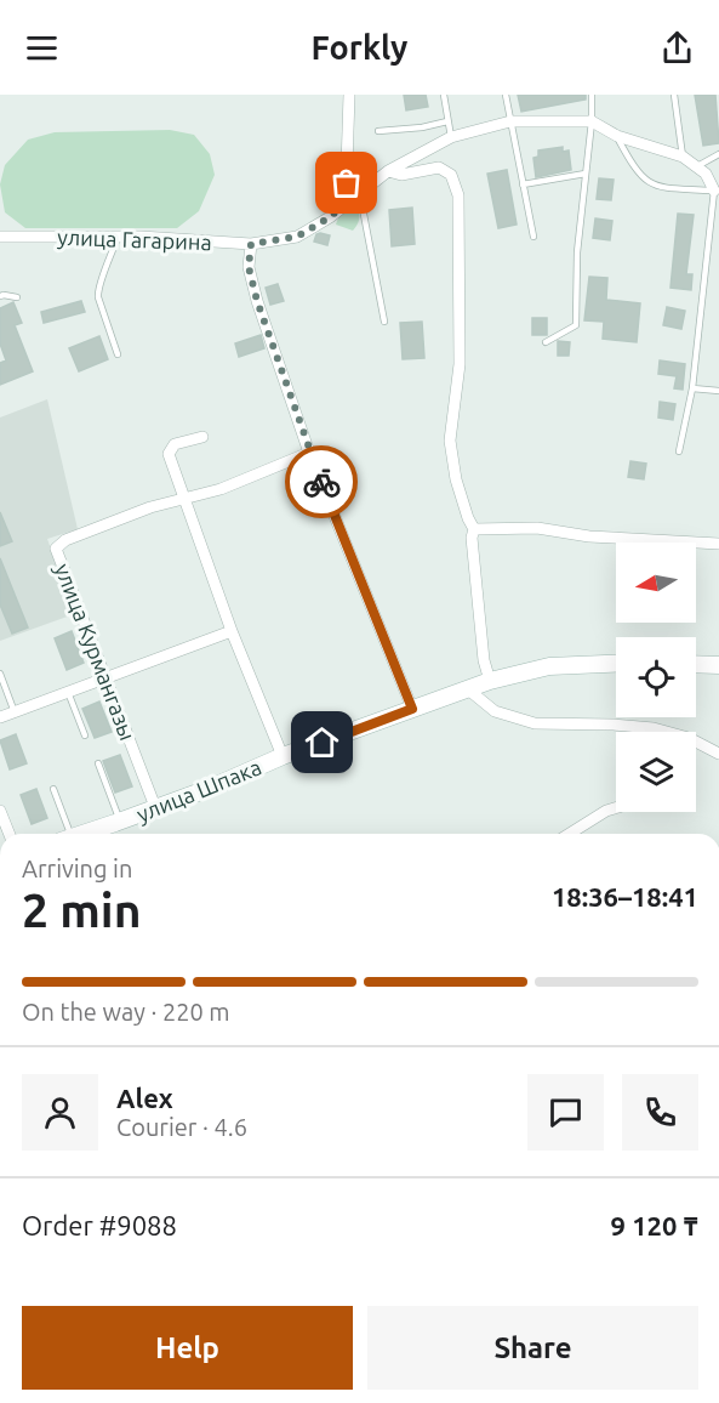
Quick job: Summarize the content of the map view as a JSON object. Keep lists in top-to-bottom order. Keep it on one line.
{"streets":{"street":["улица Гагарина","улица Курмангазы","улица Шпака"]},"crossings":[["улица Курмангазы","улица Шпака"]],"north":"left","page":{"header":"Forkly","heading":["2 min","Arriving in","18:36–18:41"],"panel":["Alex","Courier · 4.6","Order #9088","9 120 ₸"],"bar":"On the way · 220 m","buttons":["Help","Share"]}}
